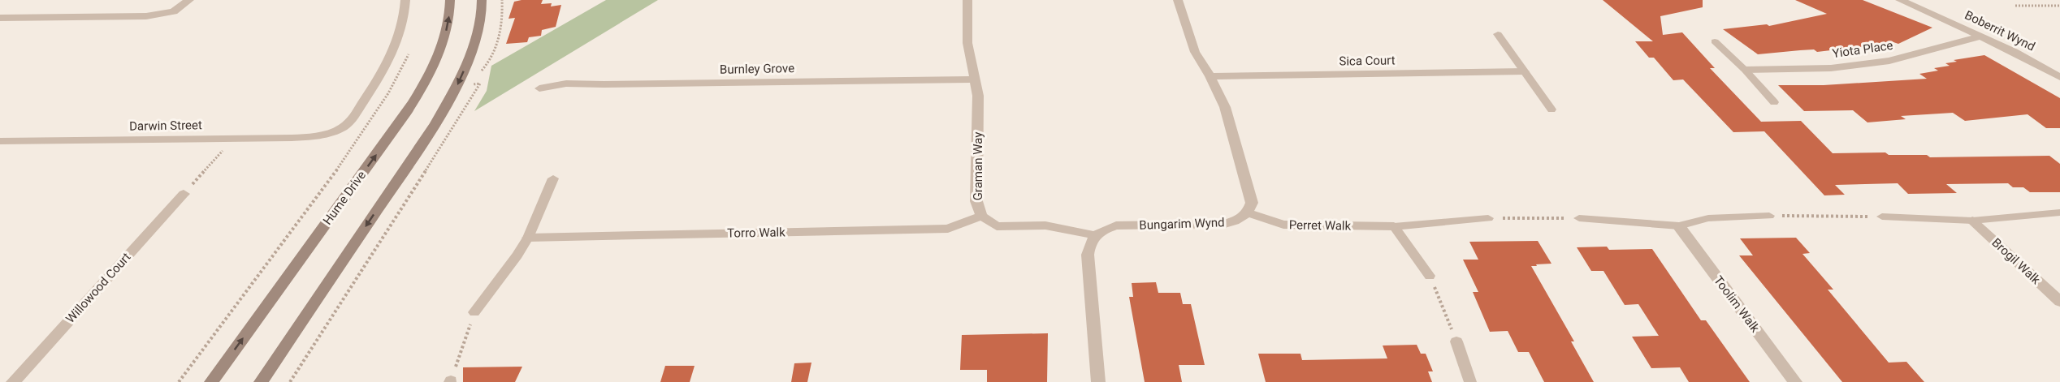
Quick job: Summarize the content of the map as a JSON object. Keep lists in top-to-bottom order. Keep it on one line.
{"streets":{"street":["Boberrit Wynd","Yiota Place","Sica Court","Burnley Grove","Darwin Street","Graman Way","Hume Drive","Bungarim Wynd","Perret Walk","Torro Walk","Brogil Walk","Willowood Court","Toolim Walk"]},"crossings":[["Boberrit Wynd","Yiota Place"],["Burnley Grove","Graman Way"],["Graman Way","Bungarim Wynd"],["Graman Way","Torro Walk"],["Bungarim Wynd","Perret Walk"]]}
